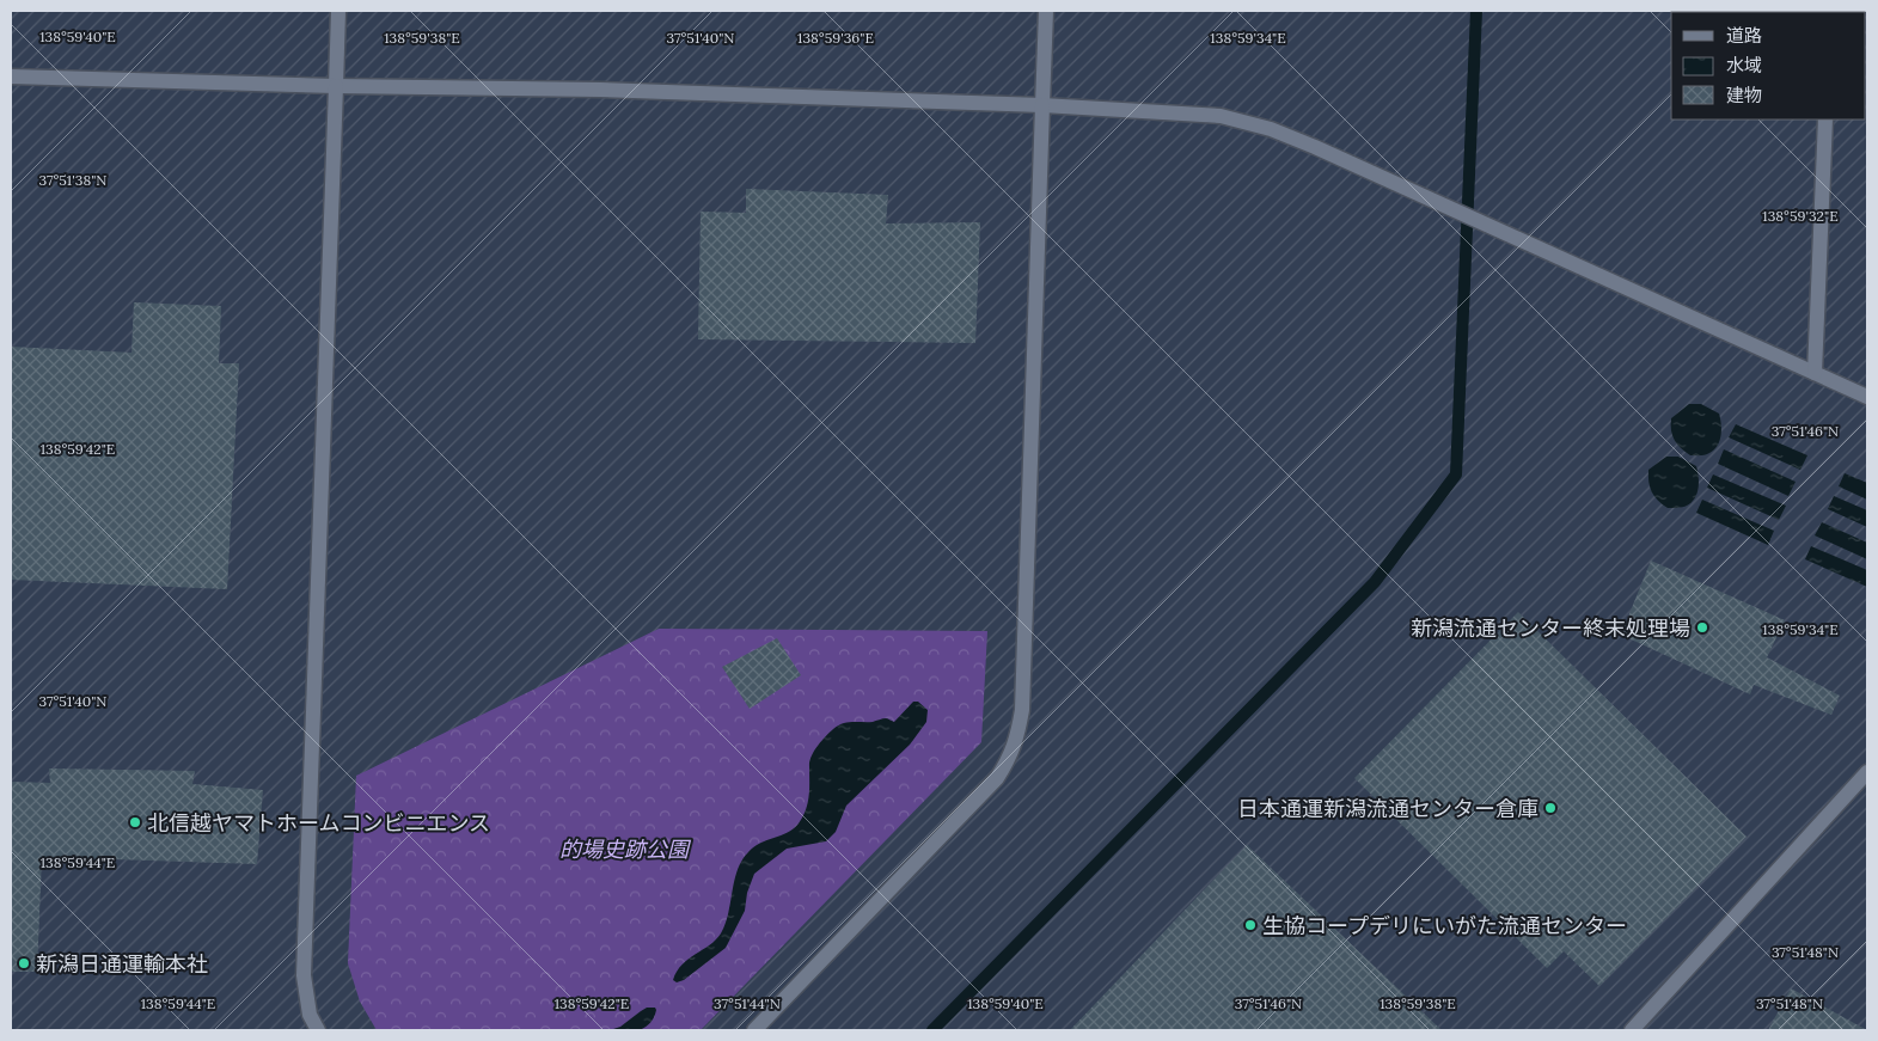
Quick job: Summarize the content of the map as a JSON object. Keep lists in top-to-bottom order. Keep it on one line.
{"parks":["的場史跡公園"],"places":["新潟流通センター終末処理場","日本通運新潟流通センター倉庫","北信越ヤマトホームコンビニエンス","生協コープデリにいがた流通センター","新潟日通運輸本社"],"legend":["道路","水域","建物"],"coordinates":["138°59'40\"E","138°59'38\"E","37°51'40\"N","138°59'36\"E","138°59'34\"E","37°51'38\"N","138°59'32\"E","37°51'46\"N","138°59'42\"E","138°59'44\"E","37°51'48\"N","37°51'44\"N"]}
